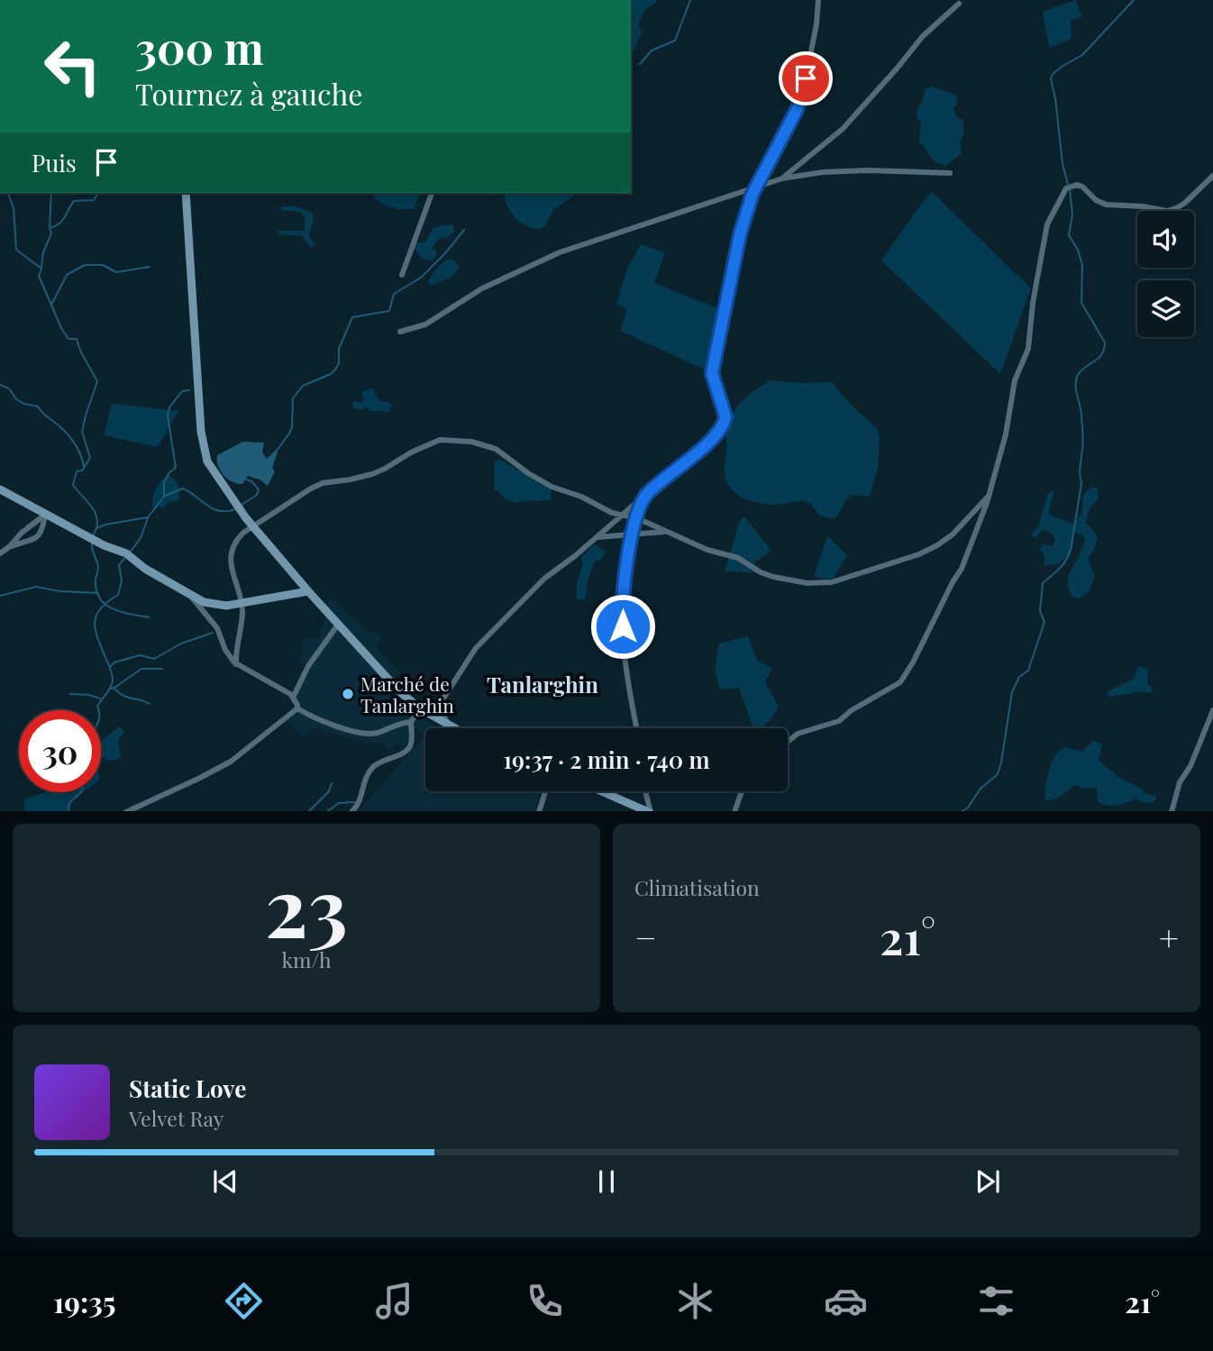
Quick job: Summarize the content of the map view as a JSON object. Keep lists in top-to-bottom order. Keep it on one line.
{"districts":["Tanlarghin"],"places":["Marché de Tanlarghin"],"page":{"turn":["300 m","Tournez à gauche"],"then":"Puis","limit":"30","trip":"19:37 · 2 min · 740 m","tile":[["23","km/h"],"Climatisation"],"heat":["−","21°","+"],"song":["Static Love","Velvet Ray"],"tabs":["19:35","21°"]}}
